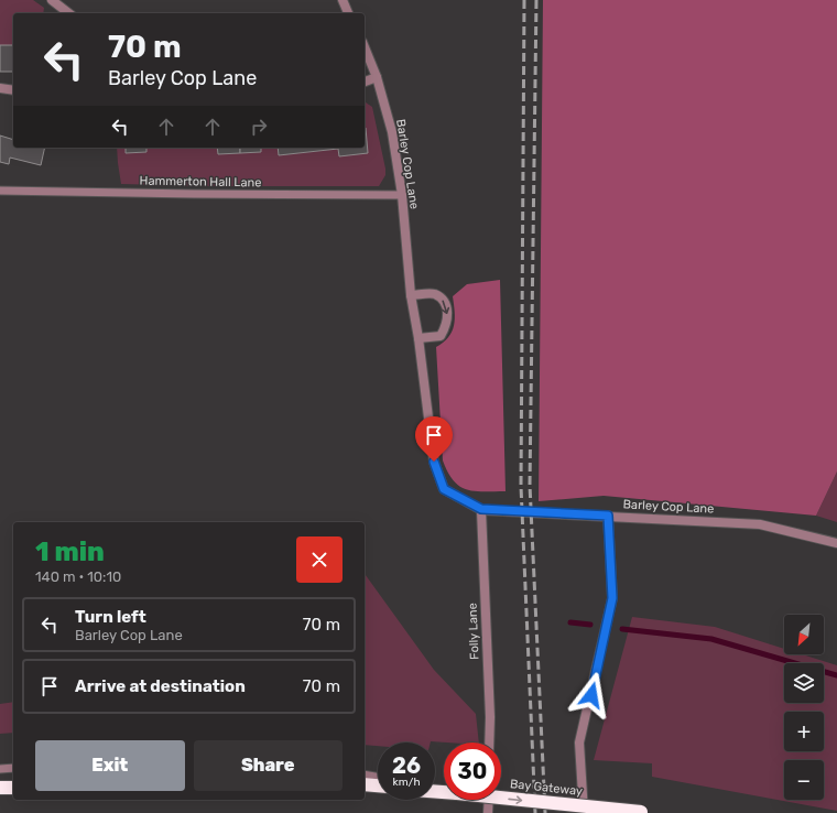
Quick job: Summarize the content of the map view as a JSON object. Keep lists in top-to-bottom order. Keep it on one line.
{"streets":{"highway":["Bay Gateway"],"street":["Barley Cop Lane","Folly Lane"],"lane":["Hammerton Hall Lane"]},"crossings":[["Barley Cop Lane","Hammerton Hall Lane"],["Barley Cop Lane","Folly Lane"]],"one_way":["Bay Gateway"],"north":"bottom left","page":{"turn":["70 m","Barley Cop Lane"],"heading":["1 min","140 m · 10:10"],"list":[{"name":"Turn left","note":"Barley Cop Lane","value":"70 m"},{"name":"Arrive at destination","value":"70 m"}],"map_buttons":["+","−"],"buttons":["Exit","Share"],"speed":"26 km/h","limit":"30"}}
